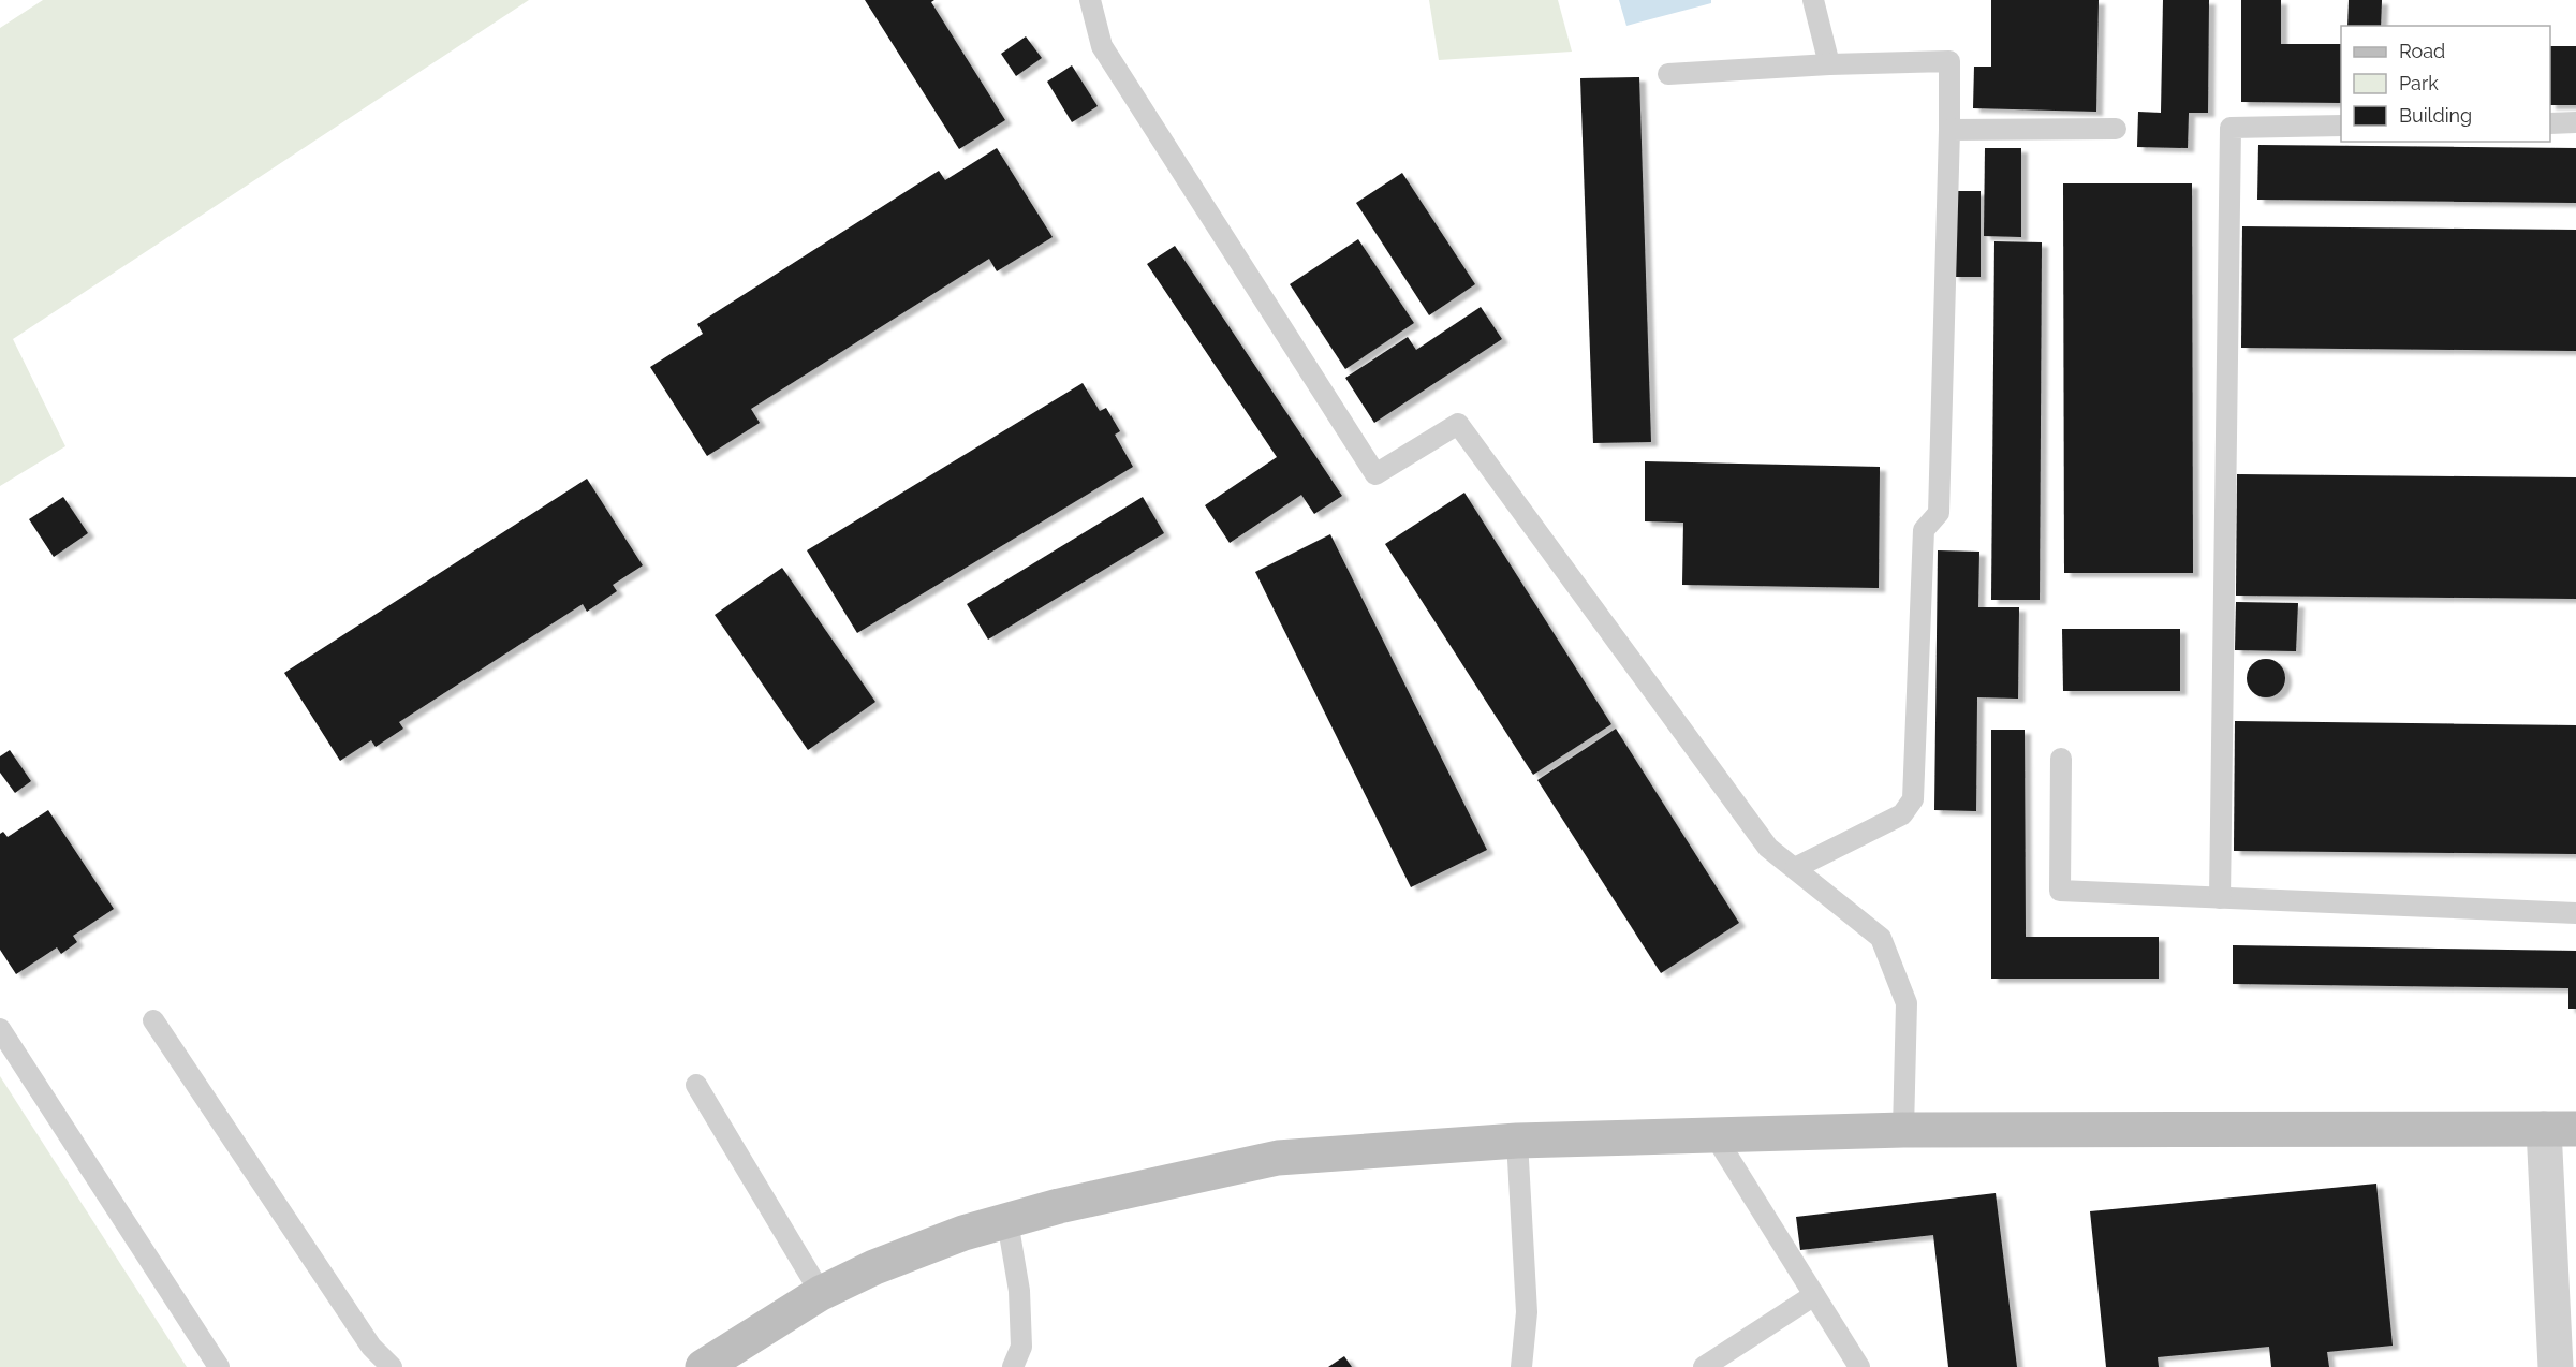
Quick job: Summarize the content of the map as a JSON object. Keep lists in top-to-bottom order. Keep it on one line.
{"legend":["Road","Park","Building"]}
